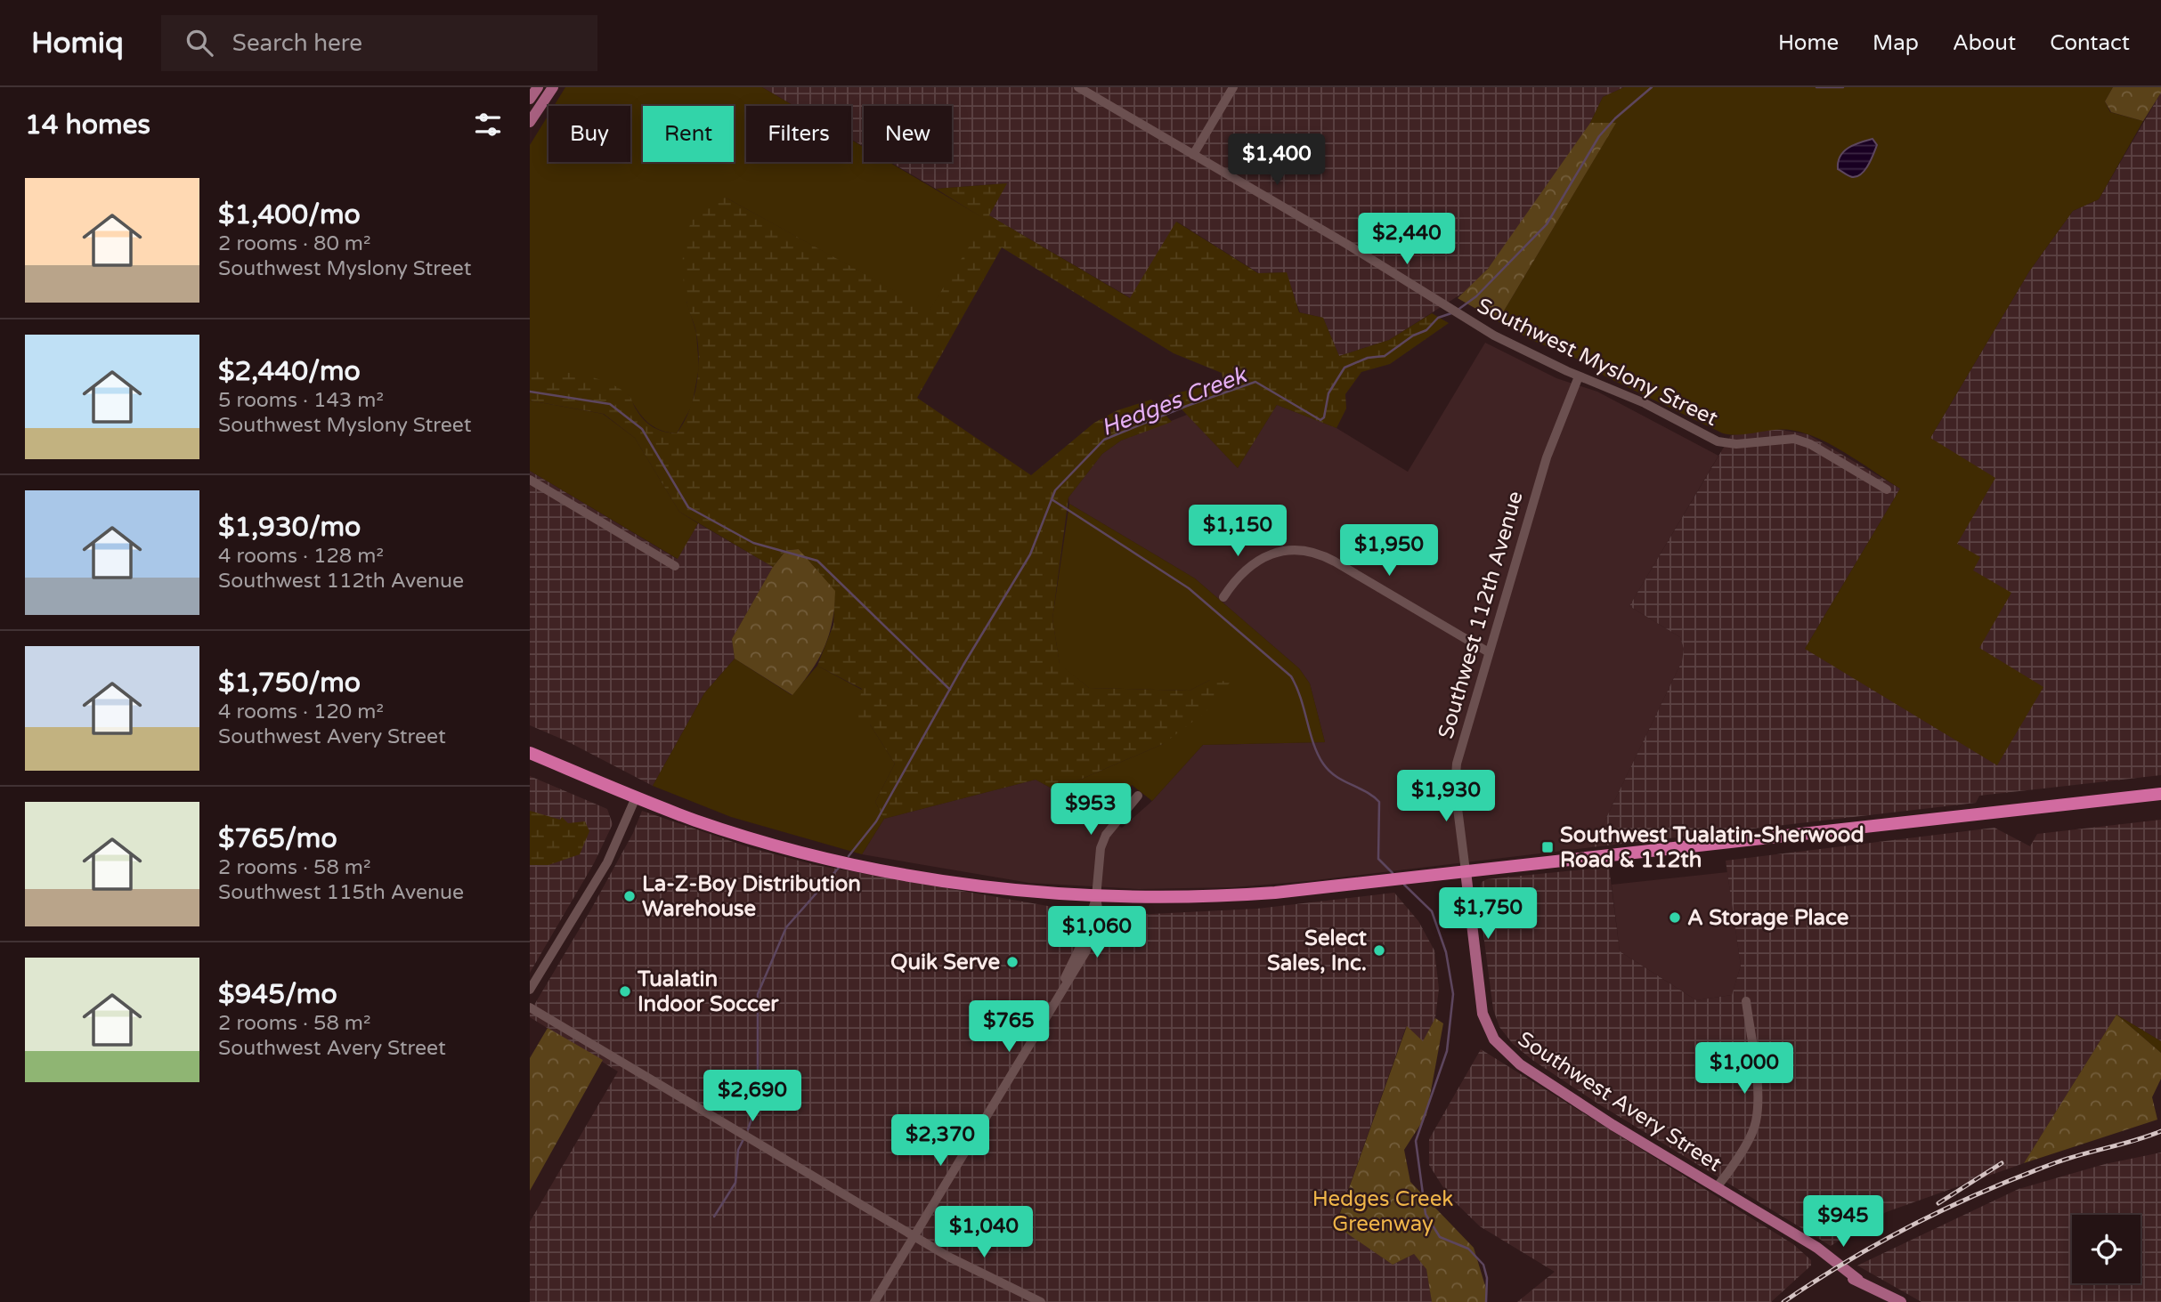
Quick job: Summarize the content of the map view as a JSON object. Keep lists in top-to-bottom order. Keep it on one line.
{"streets":{"main road":["Southwest Avery Street"],"street":["Southwest Myslony Street","Southwest 112th Avenue"]},"crossings":[["Southwest Myslony Street","Southwest 112th Avenue"],["Southwest 112th Avenue","Southwest Avery Street"]],"water":["Hedges Creek"],"parks":["Hedges Creek Greenway"],"places":{"transit":["Southwest Tualatin-Sherwood Road & 112th"],"other":["La-Z-Boy Distribution Warehouse","A Storage Place","Select Sales, Inc.","Quik Serve","Tualatin Indoor Soccer"]},"page":{"header":"Homiq","search":"Search here","nav":["Home","Map","About","Contact"],"heading":"14 homes","chip":["Buy","Rent","Filters","New"],"price":["$1,400","$2,440","$1,150","$1,950","$1,930","$953","$1,750","$1,060","$765","$1,000","$2,690","$2,370","$945","$1,040"],"list":[{"name":"$1,400/mo","note":"2 rooms · 80 m² · Southwest Myslony Street"},{"name":"$2,440/mo","note":"5 rooms · 143 m² · Southwest Myslony Street"},{"name":"$1,930/mo","note":"4 rooms · 128 m² · Southwest 112th Avenue"},{"name":"$1,750/mo","note":"4 rooms · 120 m² · Southwest Avery Street"},{"name":"$765/mo","note":"2 rooms · 58 m² · Southwest 115th Avenue"},{"name":"$945/mo","note":"2 rooms · 58 m² · Southwest Avery Street"}]}}
